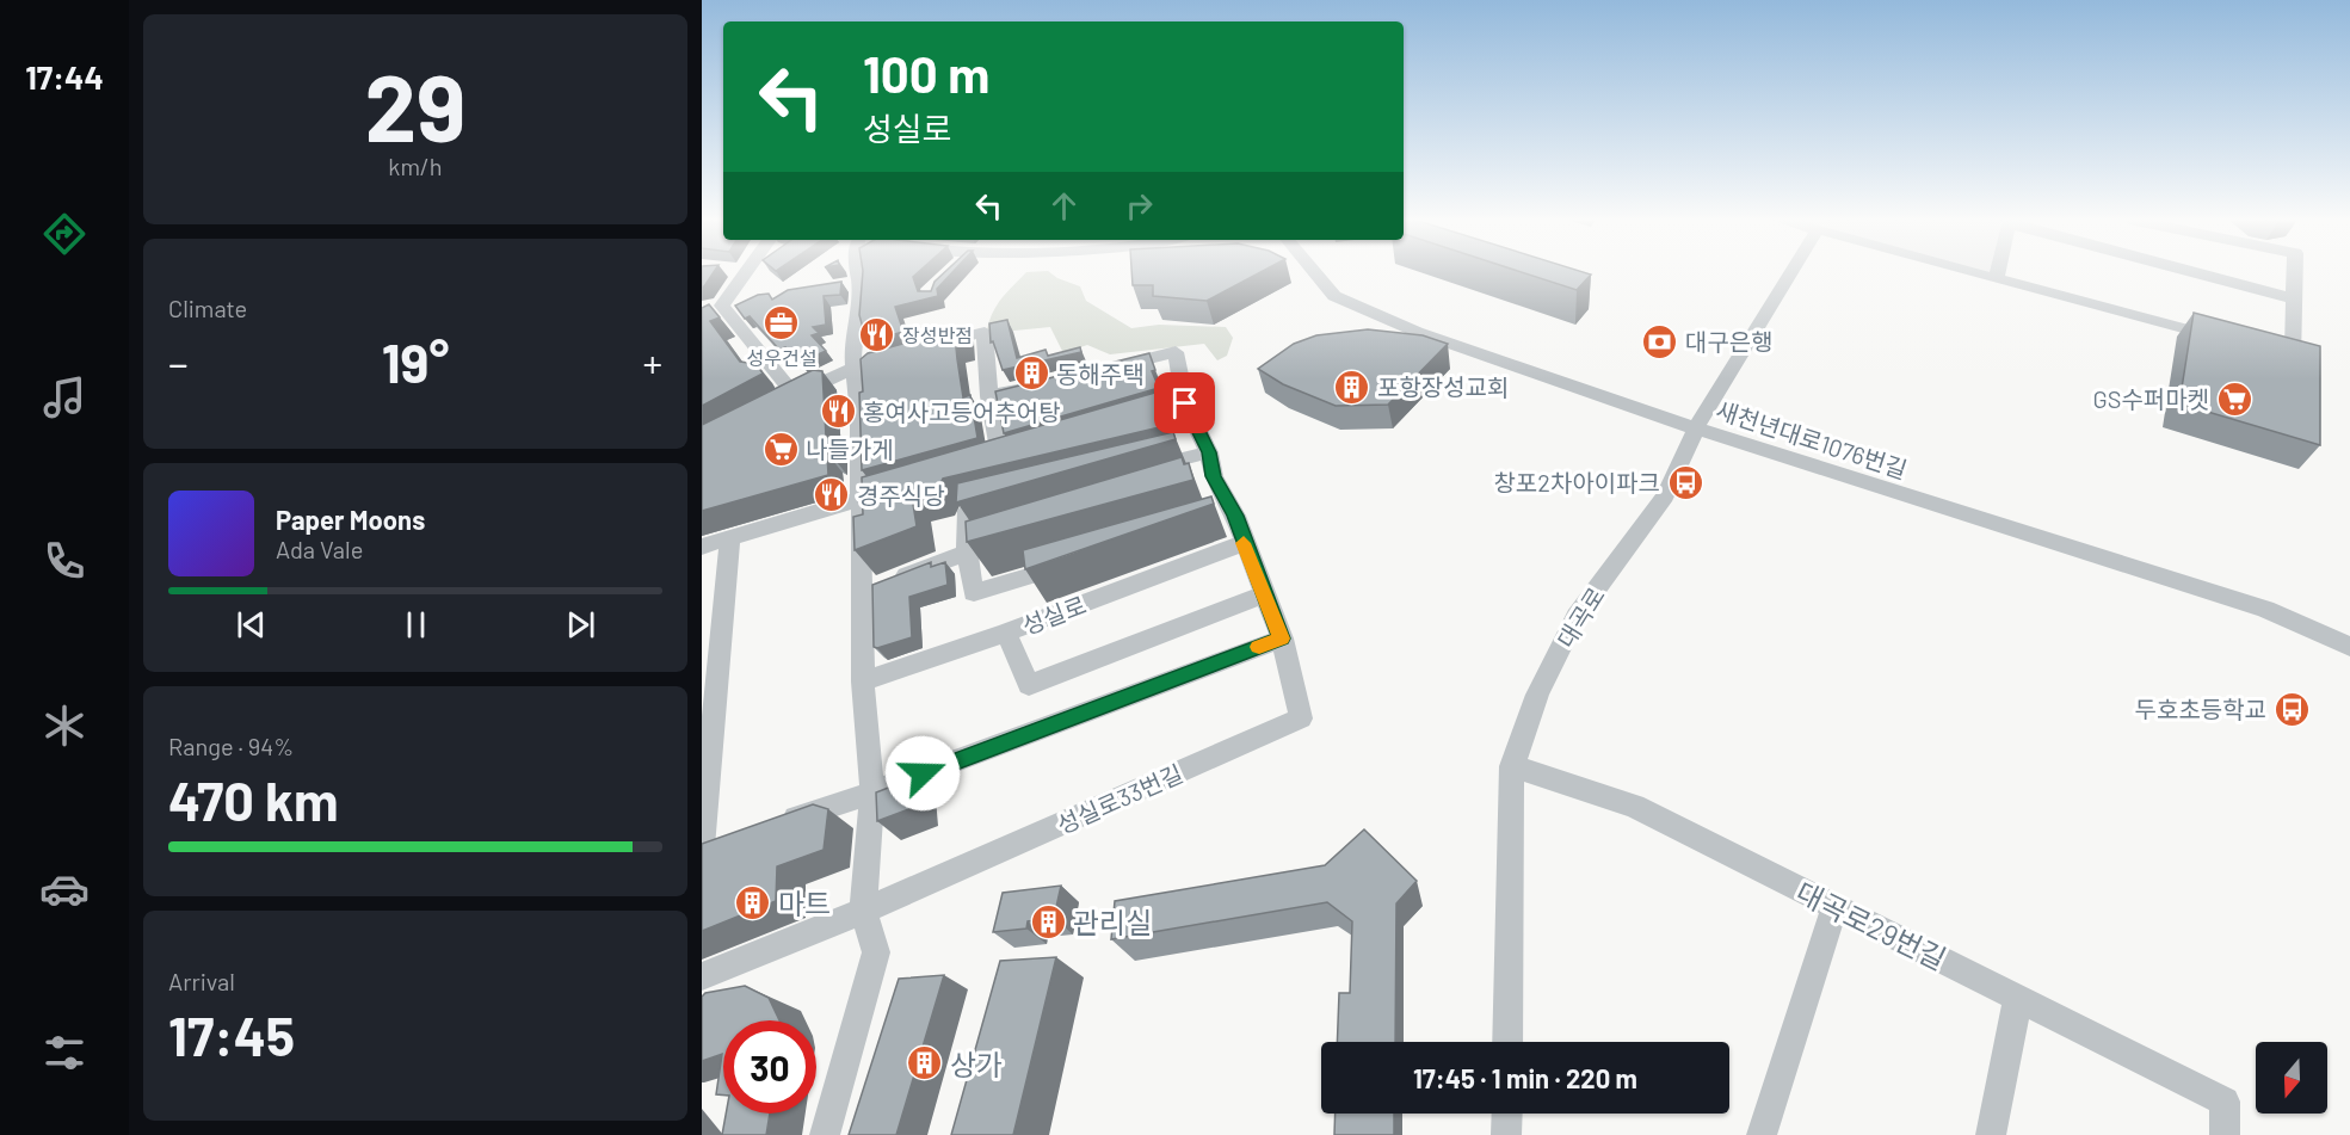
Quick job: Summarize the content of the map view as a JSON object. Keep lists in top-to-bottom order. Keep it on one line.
{"streets":{"street":["새천년대로1076번길","성실로","대곡로","성실로33번길","대곡로29번길"]},"crossings":[["새천년대로1076번길","대곡로"],["대곡로","대곡로29번길"]],"places":{"office":["성우건설"],"restaurant":["장성반점","홍여사고등어추어탕","경주식당"],"bank":["대구은행"],"building":["동해주택","포항장성교회","마트","관리실","상가"],"supermarket":["GS수퍼마켓","나들가게"],"bus stop":["창포2차아이파크","두호초등학교"]},"north":"bottom","page":{"tabs":"17:44","tile":[["29","km/h"],"Climate",["Range · 94%","470 km"],["Arrival","17:45"]],"turn":["100 m","성실로"],"heat":["−","19°","+"],"song":["Paper Moons","Ada Vale"],"limit":"30","trip":"17:45 · 1 min · 220 m"}}
